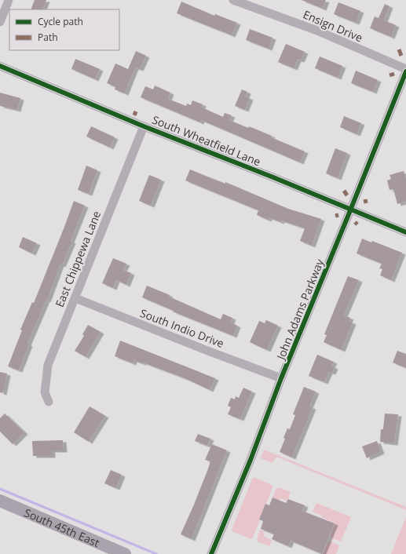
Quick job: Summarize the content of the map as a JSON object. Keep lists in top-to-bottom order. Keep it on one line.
{"streets":{"main road":["South 45th East"],"street":["Ensign Drive","South Wheatfield Lane","East Chippewa Lane","John Adams Parkway","South Indio Drive"]},"crossings":[["South Wheatfield Lane","East Chippewa Lane"],["South Wheatfield Lane","John Adams Parkway"],["East Chippewa Lane","South Indio Drive"],["John Adams Parkway","South Indio Drive"]],"legend":["Cycle path","Path"]}
